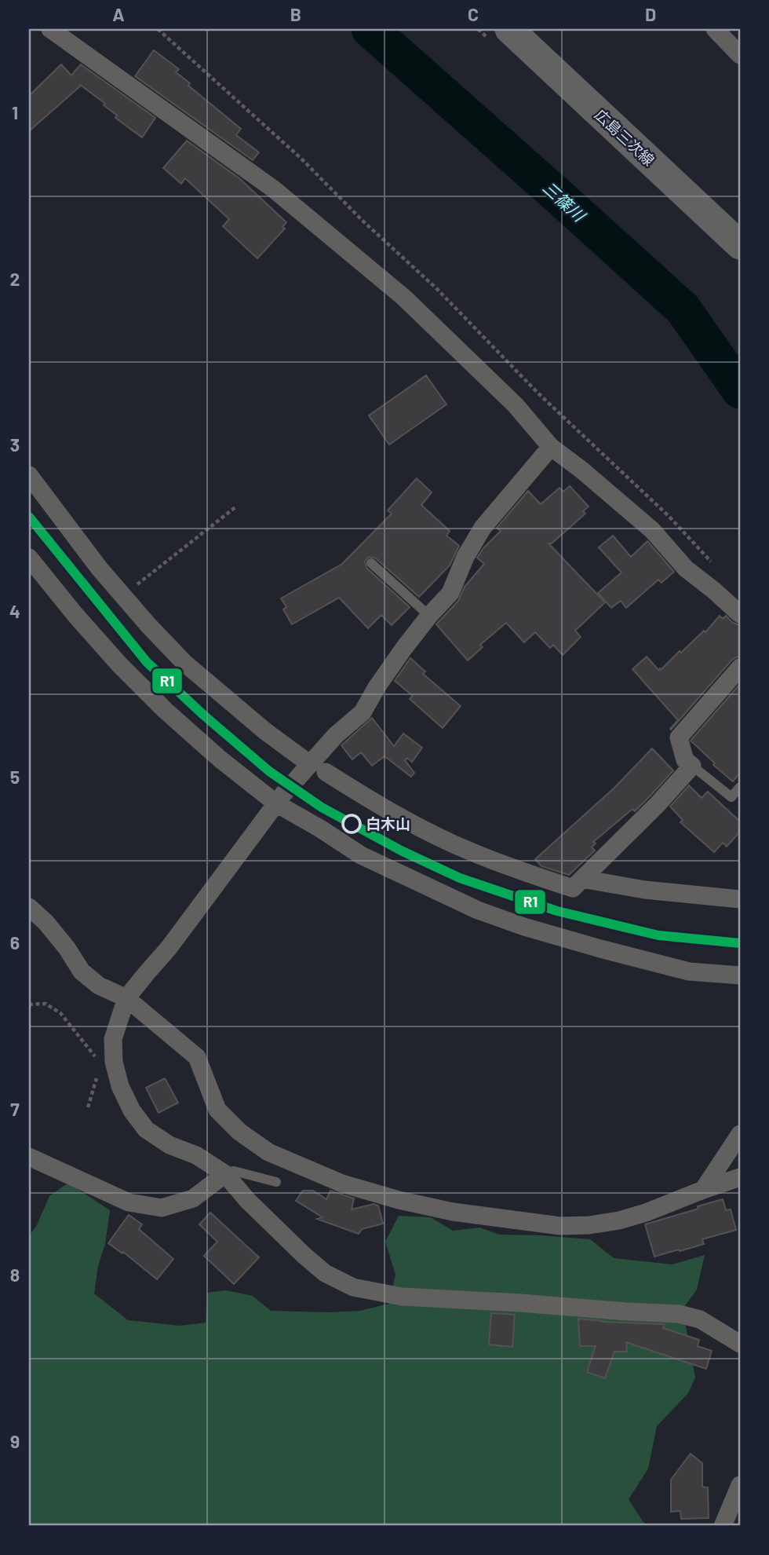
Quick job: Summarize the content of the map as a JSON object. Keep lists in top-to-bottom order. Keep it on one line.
{"streets":{"main road":["広島三次線"]},"water":["三篠川"],"places":["白木山"],"lines":["transit line R1"],"grid":{"columns":["A","B","C","D"],"rows":["1","2","3","4","5","6","7","8","9"]}}
